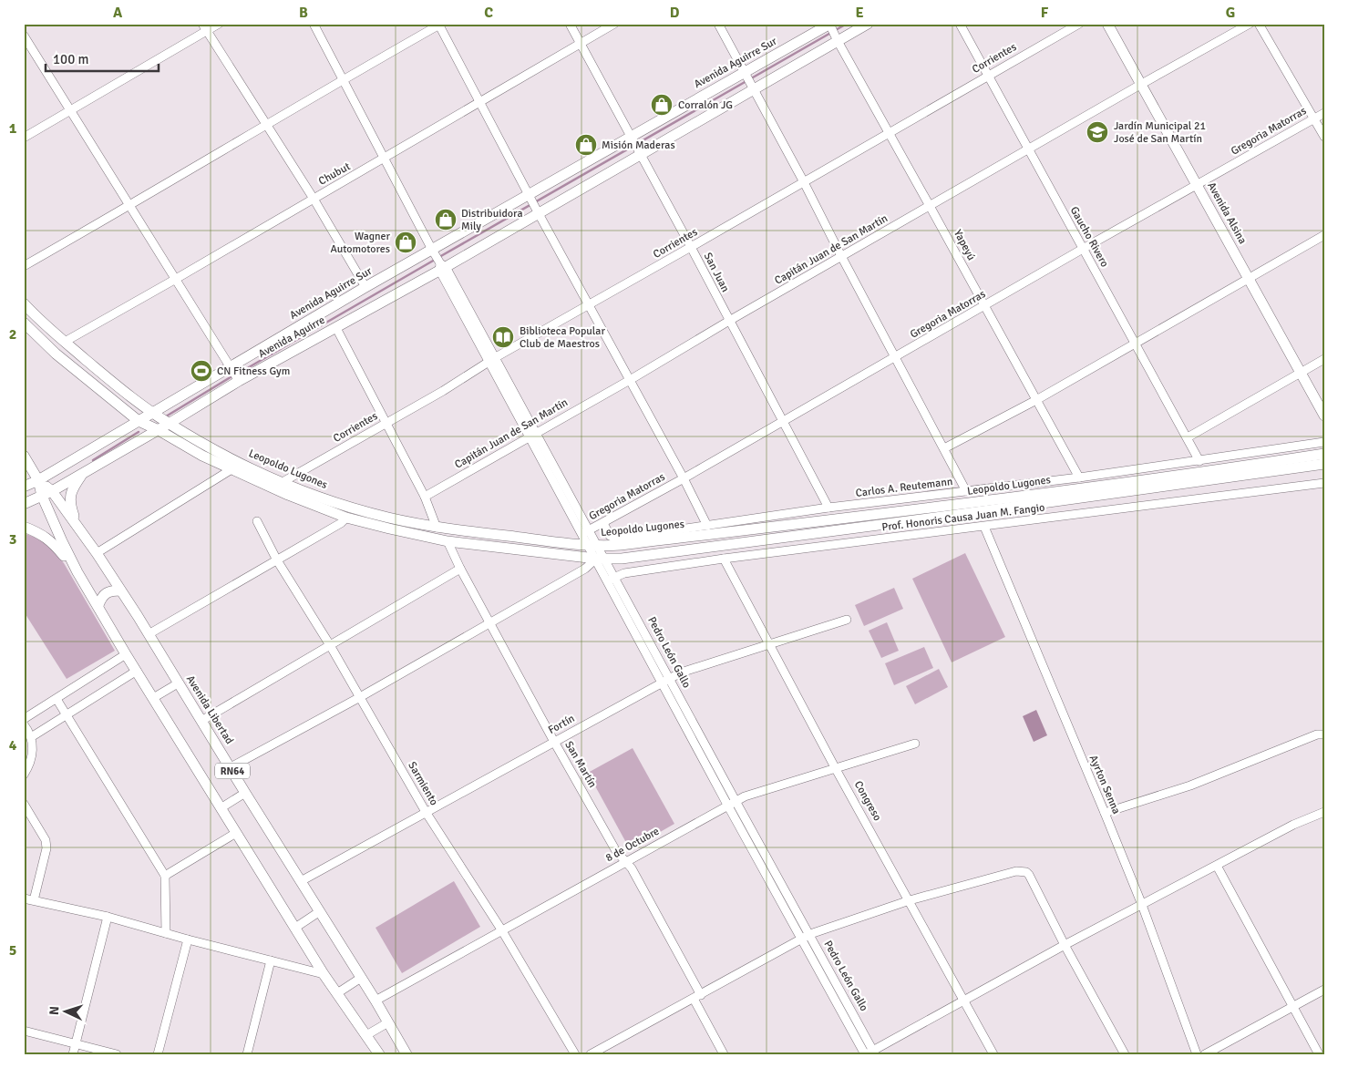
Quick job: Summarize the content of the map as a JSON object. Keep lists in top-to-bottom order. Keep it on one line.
{"streets":{"main road":["Avenida Aguirre Sur","Avenida Alsina","Avenida Aguirre","Leopoldo Lugones","Avenida Libertad","RN64"],"street":["Corrientes","Gregoria Matorras","Chubut","Gaucho Rivero","Yapeyú","Capitán Juan de San Martín","San Juan","Carlos A. Reutemann","Prof. Honoris Causa Juan M. Fangio","Pedro León Gallo","Fortín","San Martín","Sarmiento","Ayrton Senna","Congreso","8 de Octubre"]},"crossings":[["Corrientes","Gaucho Rivero"],["Corrientes","Yapeyú"],["Corrientes","San Juan"],["Corrientes","Leopoldo Lugones"],["Corrientes","Pedro León Gallo"],["Avenida Aguirre Sur","Yapeyú"],["Avenida Aguirre Sur","San Juan"],["Avenida Aguirre Sur","Avenida Aguirre"],["Avenida Aguirre Sur","Leopoldo Lugones"],["Avenida Aguirre Sur","Pedro León Gallo"],["Avenida Aguirre Sur","Avenida Libertad"],["Gregoria Matorras","Avenida Alsina"],["Gregoria Matorras","Gaucho Rivero"],["Gregoria Matorras","Yapeyú"],["Gregoria Matorras","San Juan"],["Gregoria Matorras","Carlos A. Reutemann"],["Gregoria Matorras","Pedro León Gallo"],["Chubut","San Juan"],["Chubut","Leopoldo Lugones"],["Chubut","Pedro León Gallo"],["Avenida Alsina","Capitán Juan de San Martín"],["Gaucho Rivero","Capitán Juan de San Martín"],["Gaucho Rivero","Carlos A. Reutemann"],["Yapeyú","Capitán Juan de San Martín"],["Yapeyú","Carlos A. Reutemann"],["Capitán Juan de San Martín","San Juan"],["Capitán Juan de San Martín","Pedro León Gallo"],["San Juan","Carlos A. Reutemann"],["Avenida Aguirre","Leopoldo Lugones"],["Avenida Aguirre","Pedro León Gallo"],["Leopoldo Lugones","Pedro León Gallo"],["Leopoldo Lugones","San Martín"],["Prof. Honoris Causa Juan M. Fangio","Pedro León Gallo"],["Prof. Honoris Causa Juan M. Fangio","Ayrton Senna"],["Prof. Honoris Causa Juan M. Fangio","Congreso"],["Pedro León Gallo","Fortín"],["Pedro León Gallo","8 de Octubre"],["Avenida Libertad","Fortín"],["Avenida Libertad","8 de Octubre"],["Fortín","San Martín"],["Fortín","Sarmiento"],["Fortín","Congreso"],["San Martín","8 de Octubre"],["Sarmiento","8 de Octubre"],["Congreso","8 de Octubre"]],"places":{"shop":["Corralón JG","Misión Maderas","Distribuidora Mily","Wagner Automotores"],"school or university":["Jardín Municipal 21 José de San Martín"],"library":["Biblioteca Popular Club de Maestros"],"sports":["CN Fitness Gym"]},"scale_bar":"100 m","north":"left","grid":{"columns":["A","B","C","D","E","F","G"],"rows":["1","2","3","4","5"]}}
